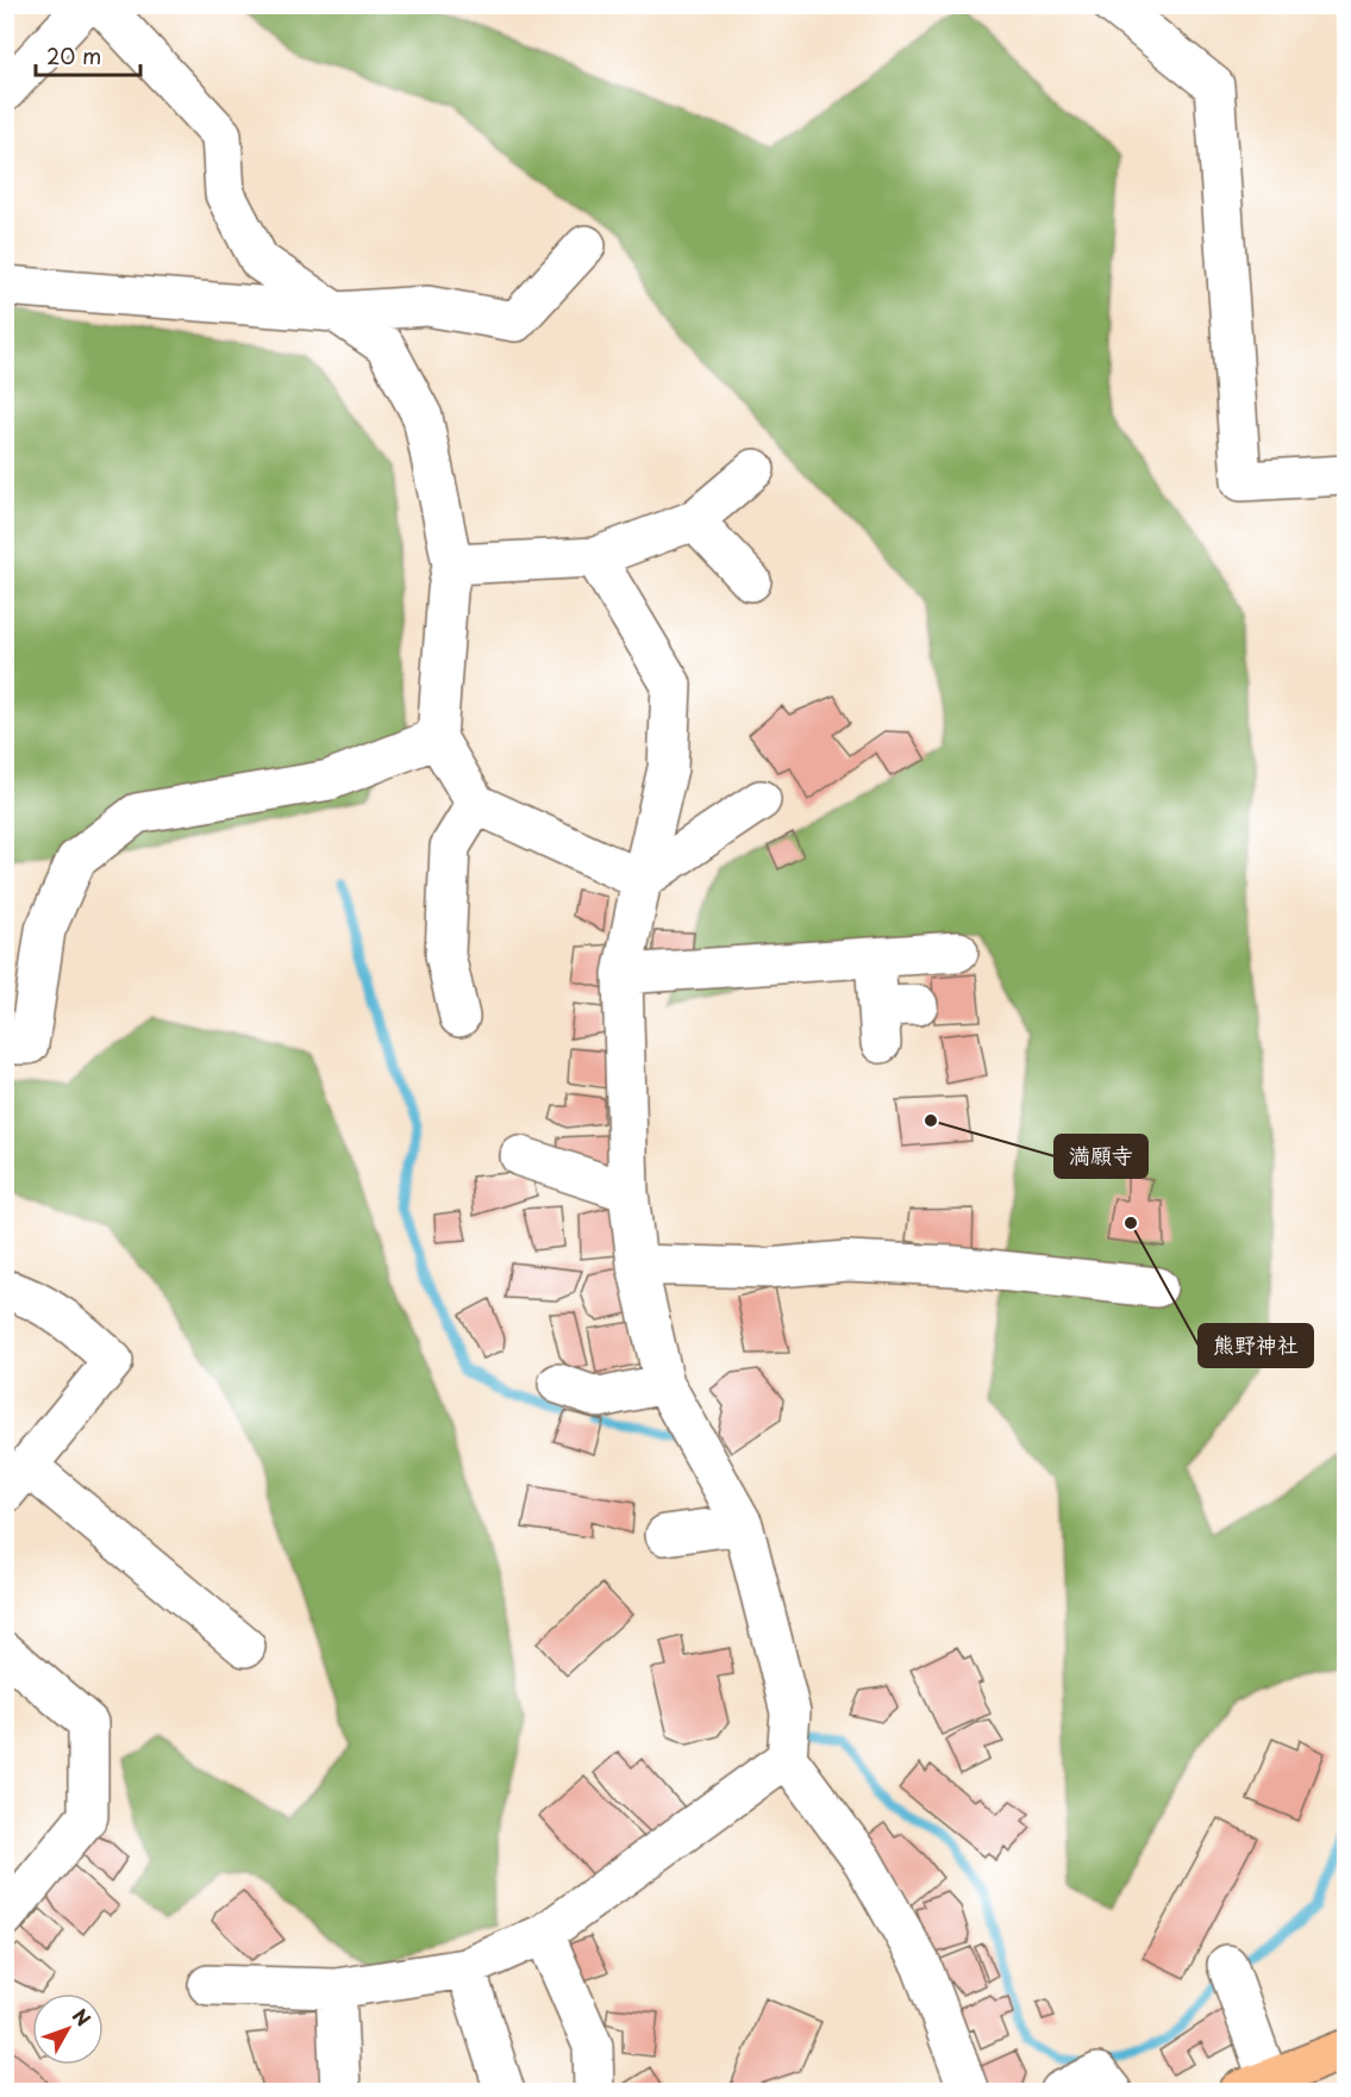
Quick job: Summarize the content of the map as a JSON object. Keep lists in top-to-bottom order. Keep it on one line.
{"places":["満願寺","熊野神社"],"scale_bar":"20 m","north":"top right"}
